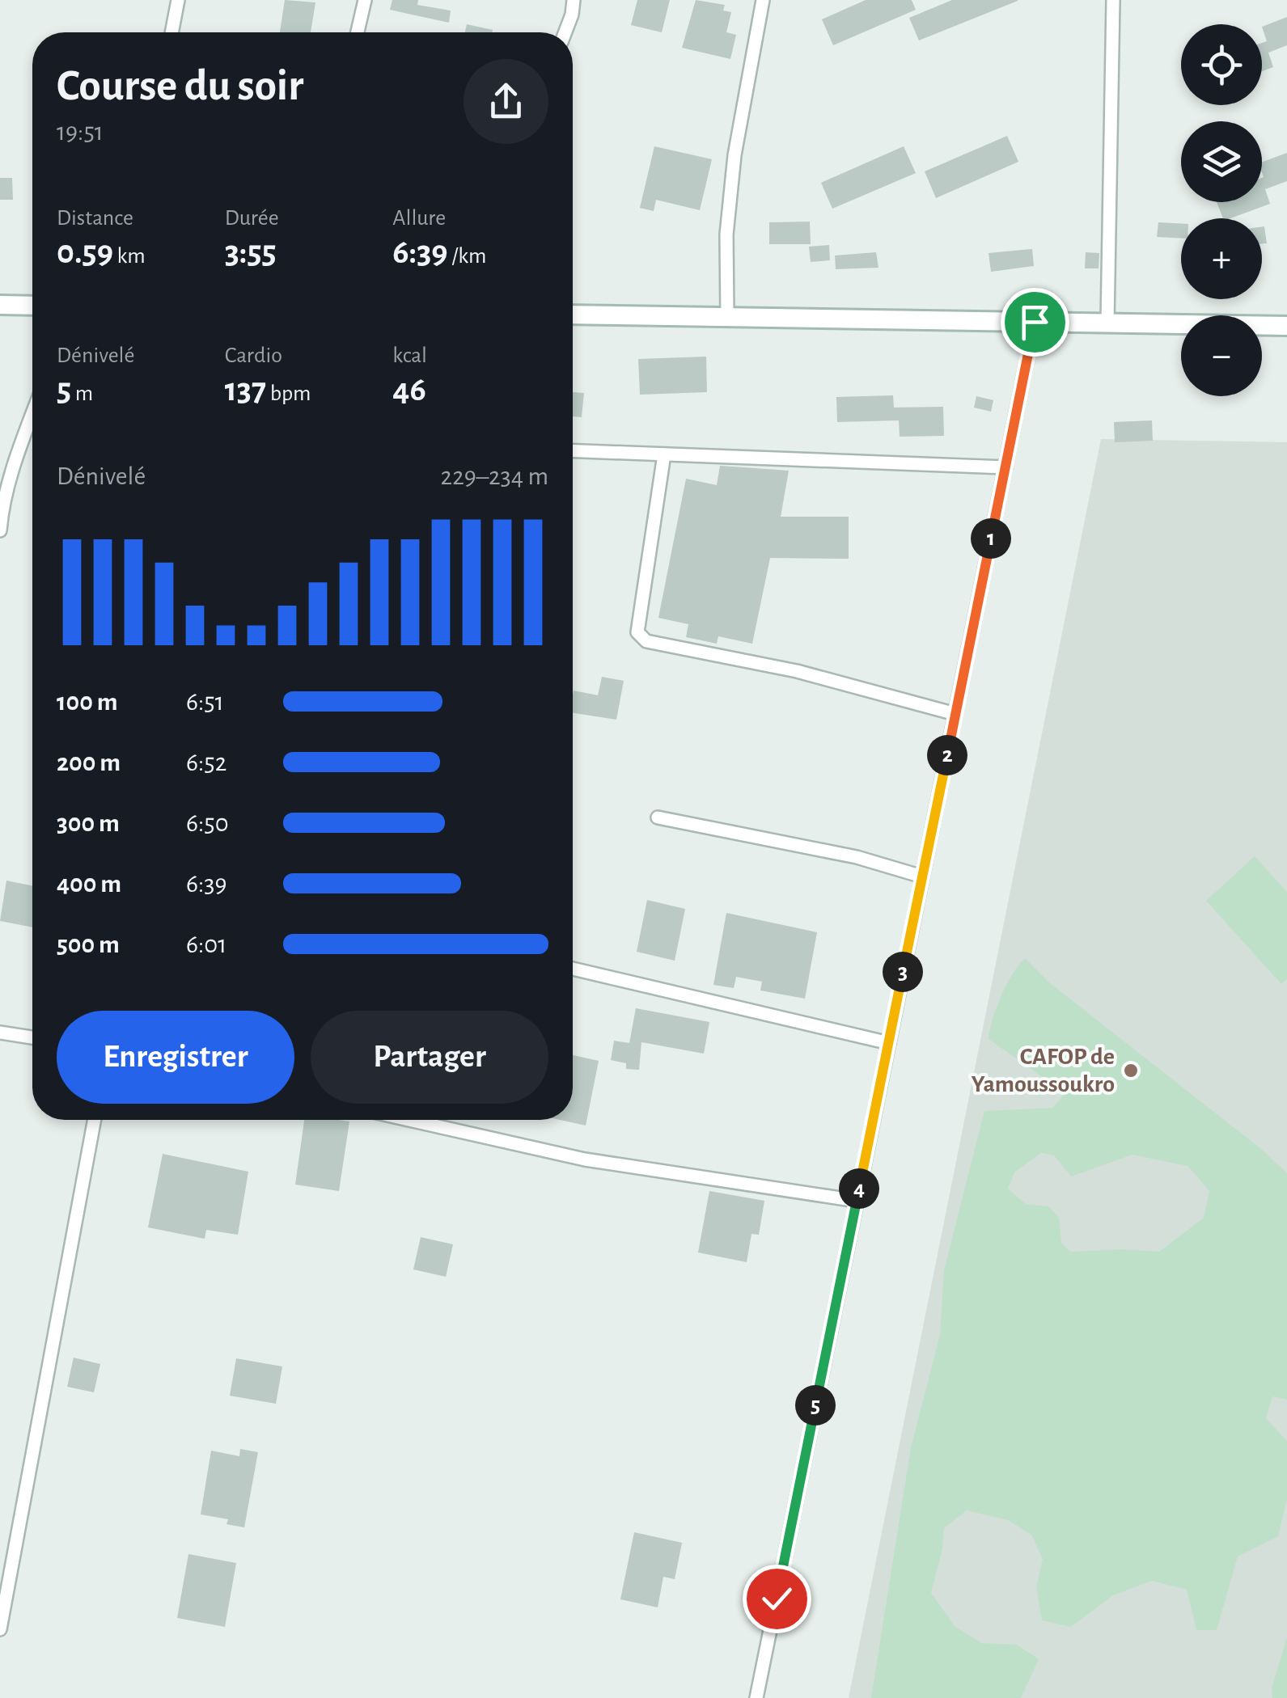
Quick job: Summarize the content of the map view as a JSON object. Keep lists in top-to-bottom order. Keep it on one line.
{"places":["CAFOP de Yamoussoukro"],"page":{"map_buttons":["+","−"],"heading":["Course du soir","19:51"],"stats":[["Distance","0.59 km"],["Durée","3:55"],["Allure","6:39 /km"],["Dénivelé","5 m"],["Cardio","137 bpm"],["kcal","46"]],"chart":["Dénivelé","229–234 m"],"pins":["1","2","3","4","5"],"list":[{"name":"100 m","note":"6:51"},{"name":"200 m","note":"6:52"},{"name":"300 m","note":"6:50"},{"name":"400 m","note":"6:39"},{"name":"500 m","note":"6:01"}],"buttons":["Enregistrer","Partager"]}}
